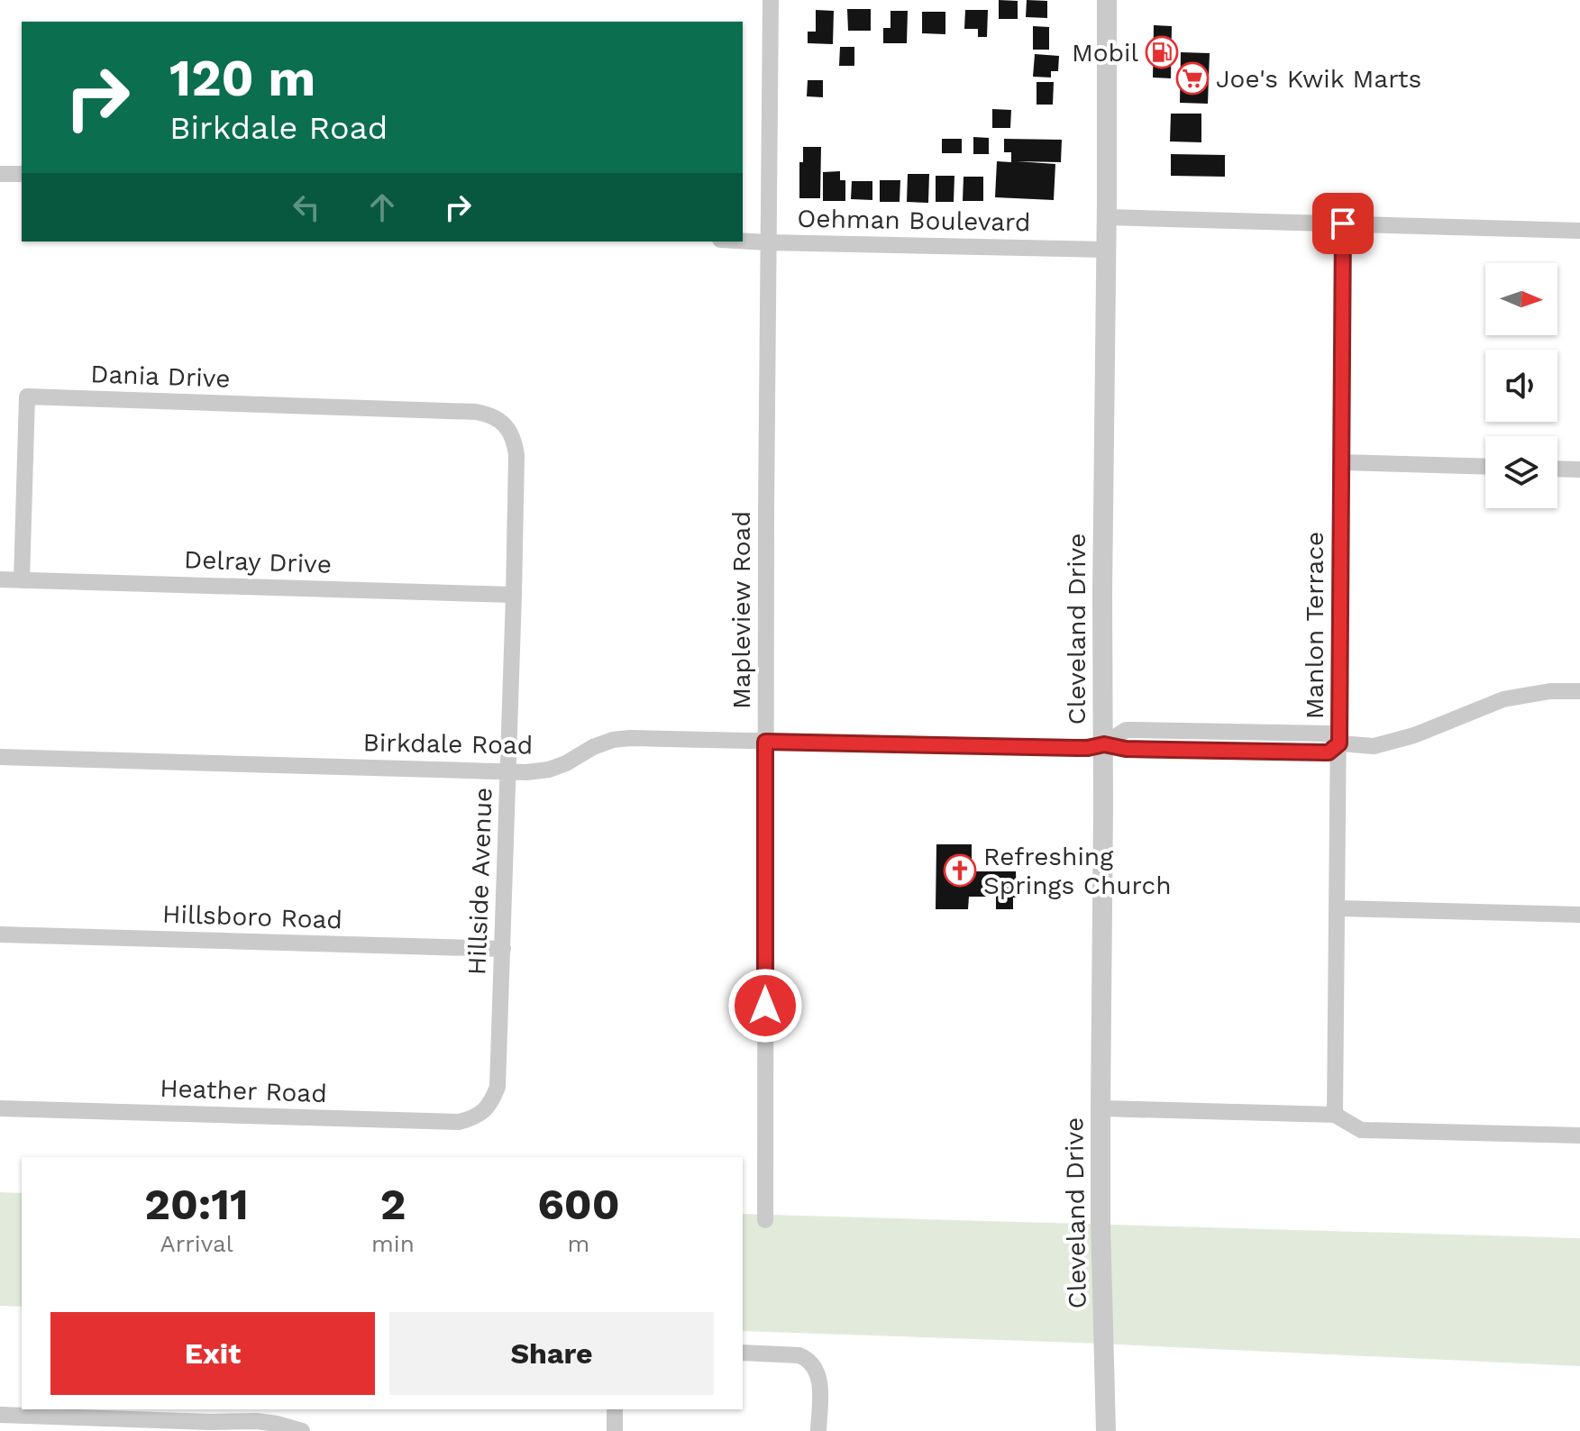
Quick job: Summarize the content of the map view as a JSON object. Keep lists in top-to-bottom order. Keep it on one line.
{"streets":{"street":["Oehman Boulevard","Dania Drive","Delray Drive","Mapleview Road","Manlon Terrace","Cleveland Drive","Birkdale Road","Hillside Avenue","Hillsboro Road","Heather Road"]},"crossings":[["Oehman Boulevard","Mapleview Road"],["Oehman Boulevard","Cleveland Drive"],["Dania Drive","Delray Drive"],["Dania Drive","Hillside Avenue"],["Delray Drive","Hillside Avenue"],["Mapleview Road","Birkdale Road"],["Cleveland Drive","Birkdale Road"],["Birkdale Road","Hillside Avenue"],["Hillside Avenue","Hillsboro Road"],["Hillside Avenue","Heather Road"]],"places":{"fuel station":["Mobil"],"supermarket":["Joe's Kwik Marts"],"church":["Refreshing Springs Church"]},"north":"right","page":{"turn":["120 m","Birkdale Road"],"eta":["20:11","Arrival","2","min","600","m"],"buttons":["Exit","Share"]}}
